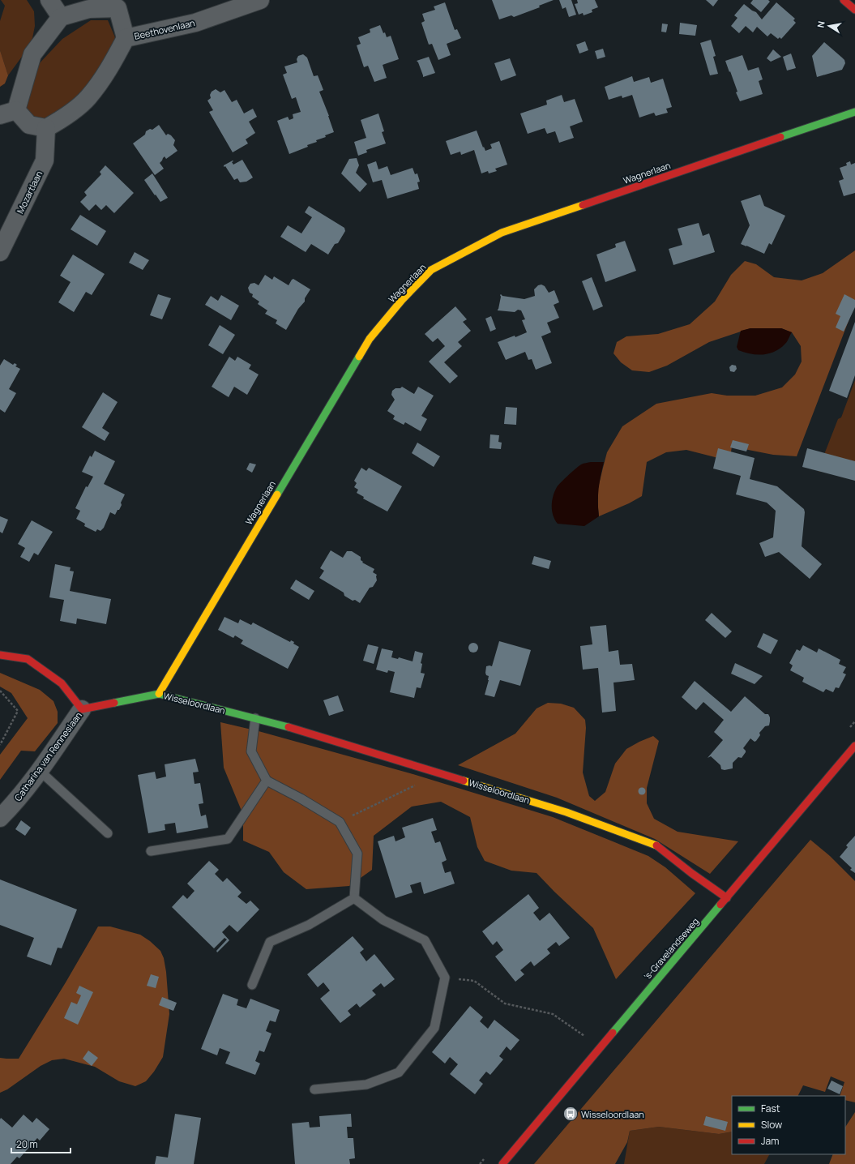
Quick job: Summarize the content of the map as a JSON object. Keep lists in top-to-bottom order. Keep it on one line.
{"streets":{"street":["Beethovenlaan","Wagnerlaan","Mozartlaan","Wisseloordlaan","Catharina van Renneslaan","'s-Gravelandseweg"]},"crossings":[["Beethovenlaan","Mozartlaan"],["Wagnerlaan","Wisseloordlaan"],["Wisseloordlaan","Catharina van Renneslaan"],["Wisseloordlaan","'s-Gravelandseweg"]],"places":{"bus stop":["Wisseloordlaan"]},"legend":["Fast","Slow","Jam"],"scale_bar":"20 m","north":"left"}
